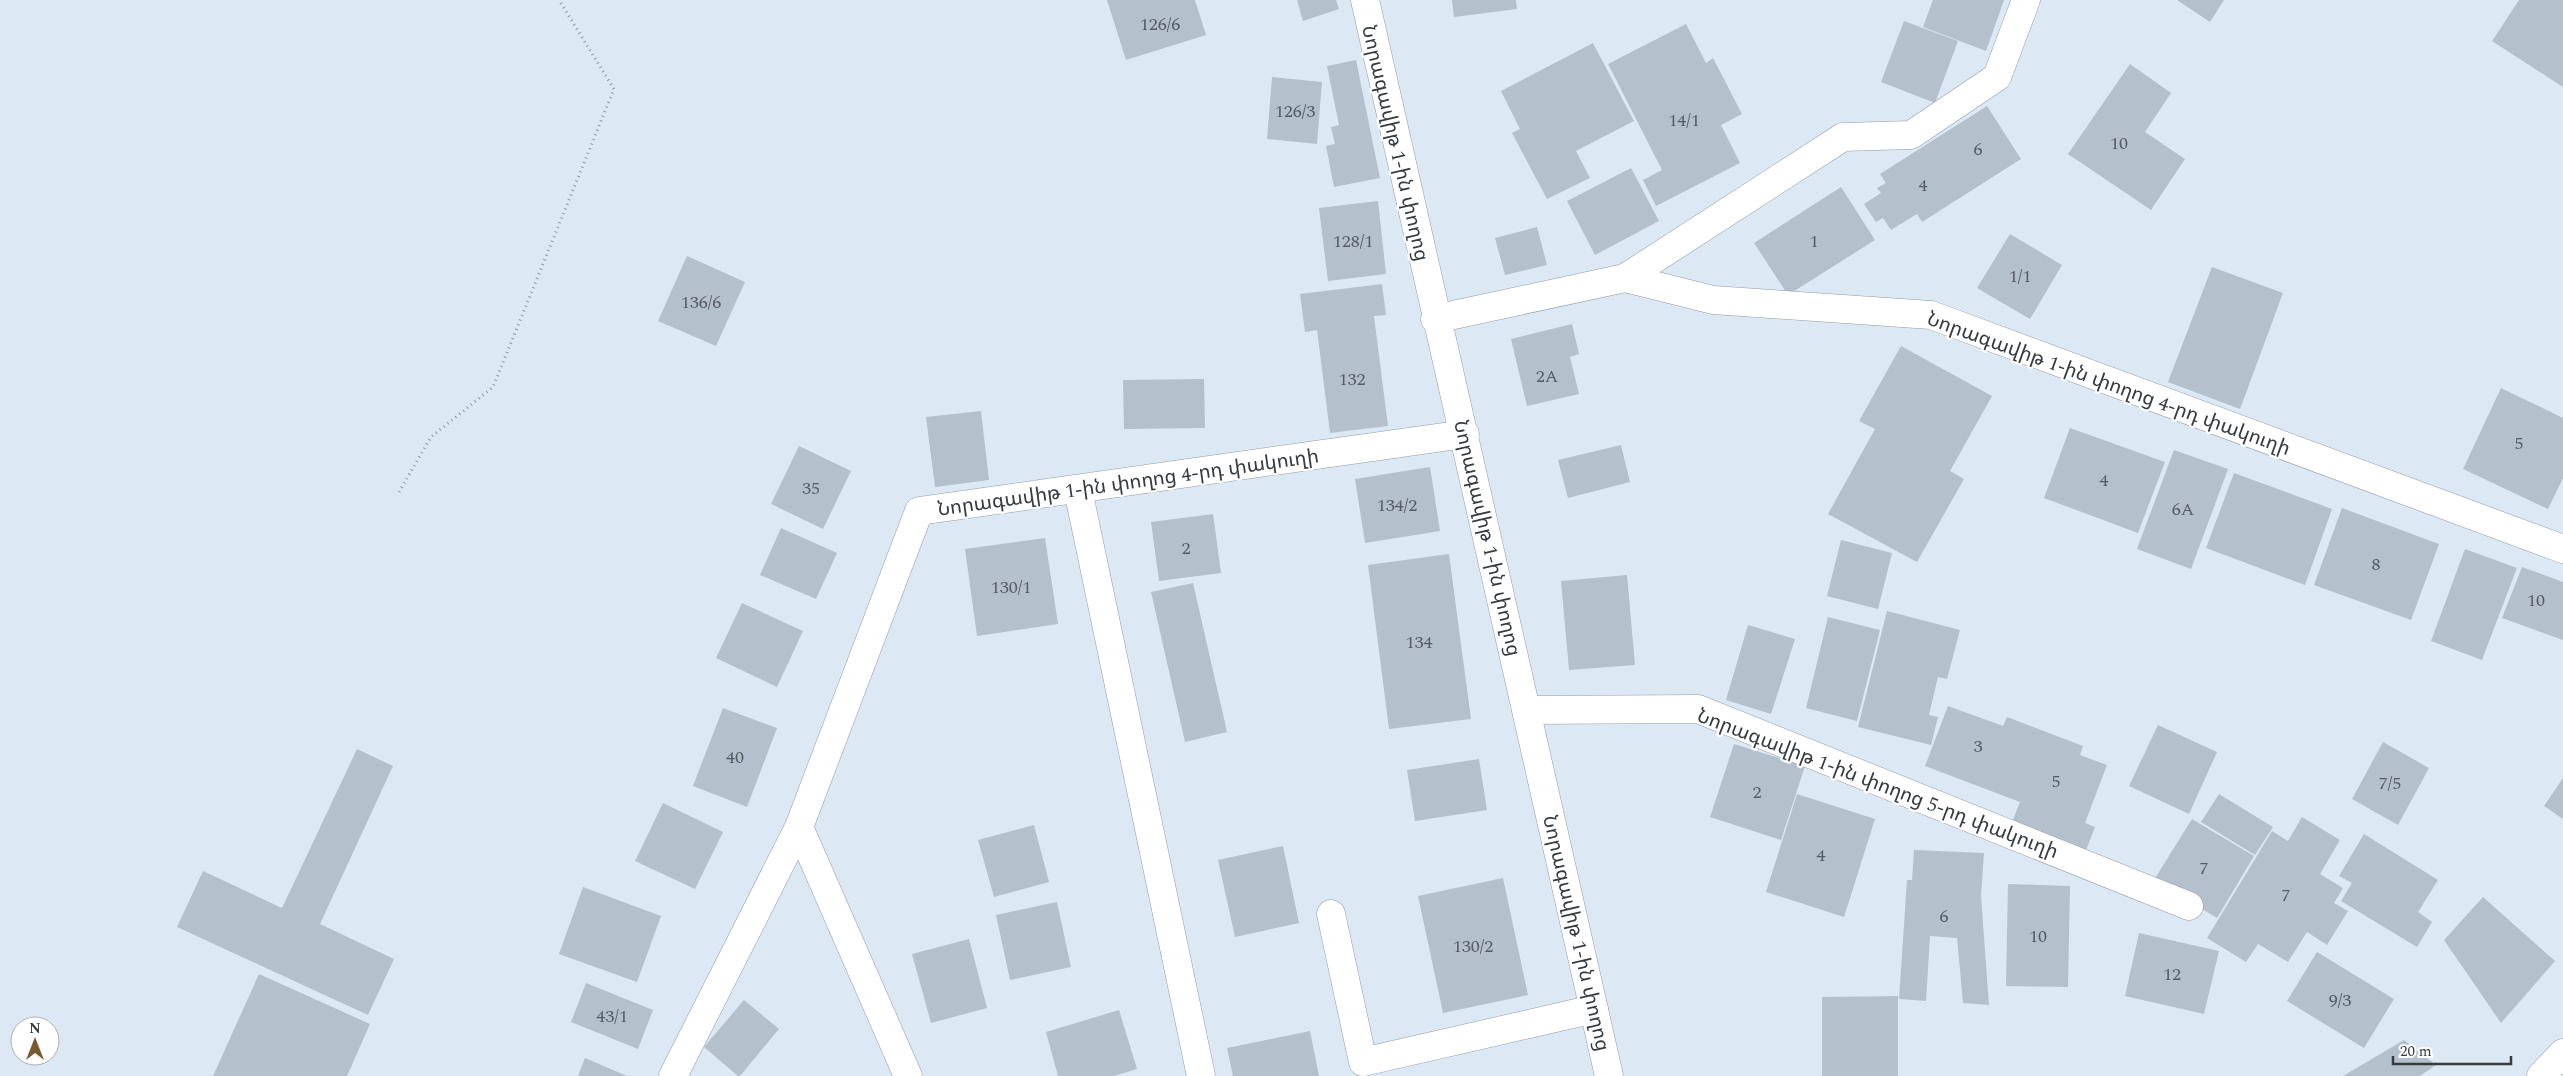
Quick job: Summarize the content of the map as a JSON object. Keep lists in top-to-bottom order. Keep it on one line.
{"streets":{"street":["Նորագավիթ 1-ին փողոց","Նորագավիթ 1-ին փողոց 4-րդ փակուղի","Նորագավիթ 1-ին փողոց 5-րդ փակուղի"]},"crossings":[["Նորագավիթ 1-ին փողոց","Նորագավիթ 1-ին փողոց 4-րդ փակուղի"],["Նորագավիթ 1-ին փողոց","Նորագավիթ 1-ին փողոց 5-րդ փակուղի"]],"house_numbers":["126/6","126/3","14/1","10","6","4","128/1","1","1/1","136/6","2A","132","5","4","35","134/2","6A","2","8","130/1","10","134","3","40","5","7/5","2","4","7","7","6","10","130/2","12","9/3","43/1"],"scale_bar":"20 m","north":"top"}
